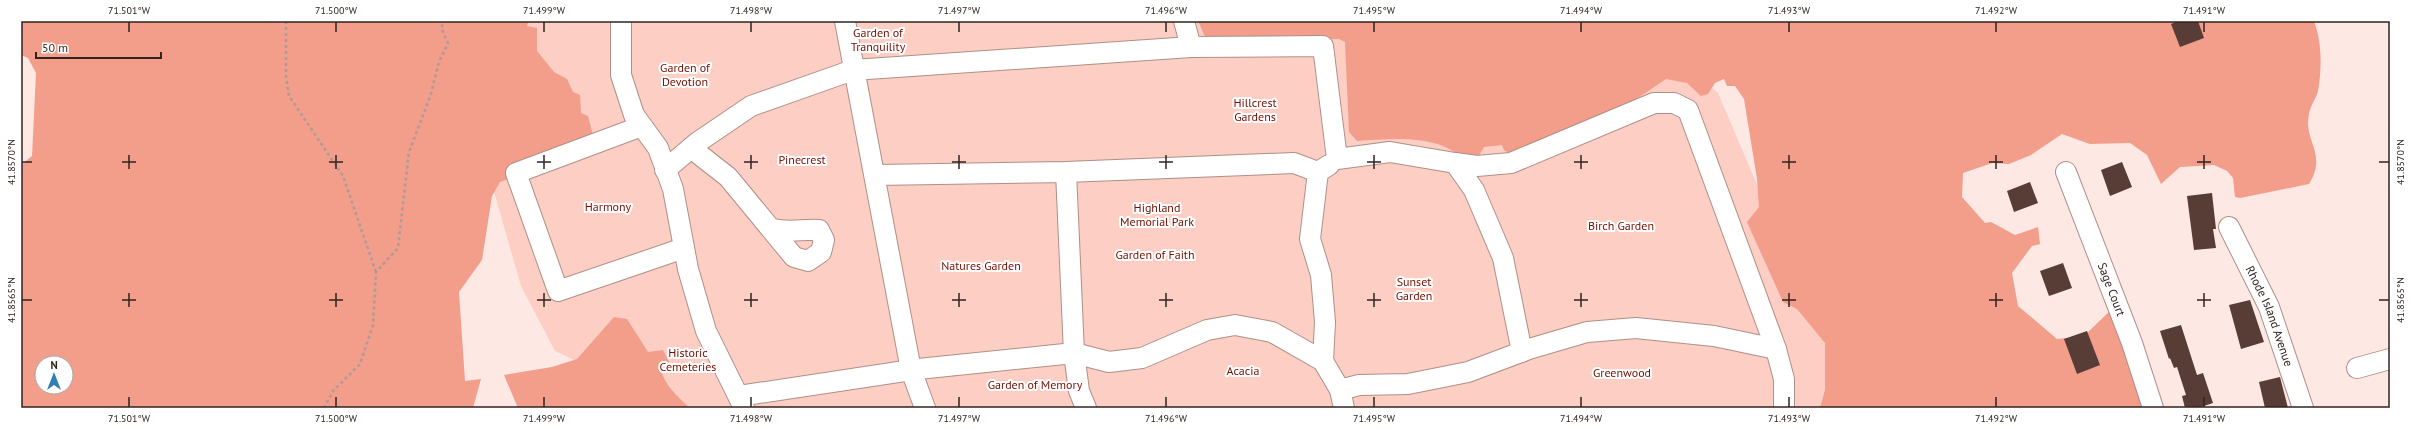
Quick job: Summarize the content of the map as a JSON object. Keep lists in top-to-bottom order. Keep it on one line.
{"streets":{"street":["Sage Court","Rhode Island Avenue"]},"parks":["Garden of Tranquility","Garden of Devotion","Hillcrest Gardens","Pinecrest","Harmony","Highland Memorial Park","Birch Garden","Garden of Faith","Natures Garden","Sunset Garden","Historic Cemeteries","Acacia","Greenwood","Garden of Memory"],"scale_bar":"50 m","north":"top","coordinates":["71.501°W","71.500°W","71.499°W","71.498°W","71.497°W","71.496°W","71.495°W","71.494°W","71.493°W","71.492°W","71.491°W","41.8570°N","41.8565°N"]}
